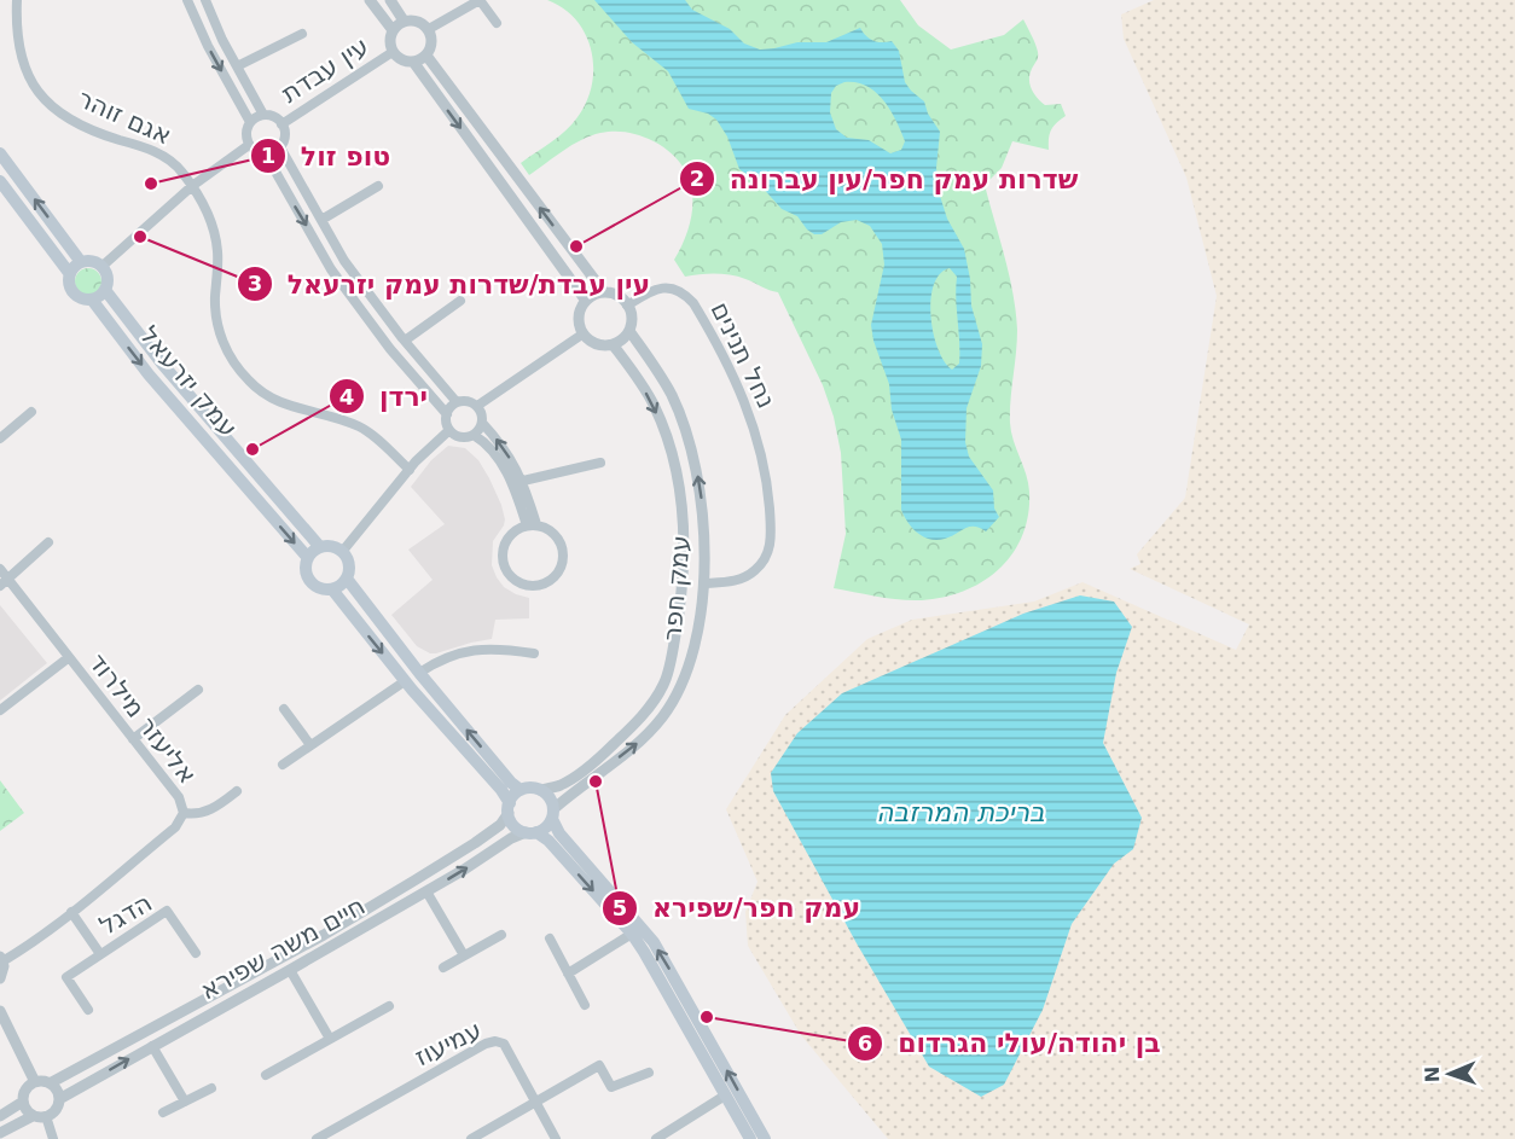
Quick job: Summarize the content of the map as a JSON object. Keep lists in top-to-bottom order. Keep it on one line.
{"streets":{"main road":["עמק יזרעאל"],"street":["עין עבדת","אגם זוהר","נחל תנינים","עמק חפר","אליעזר מילרוד","הדגל","חיים משה שפירא","עמיעוז"]},"crossings":[["נחל תנינים","עמק חפר"],["עמק חפר","חיים משה שפירא"],["אליעזר מילרוד","הדגל"]],"water":["בריכת המרזבה"],"places":["טופ זול","עין עבדת/שדרות עמק יזרעאל","שדרות עמק חפר/עין עברונה","ירדן","עמק חפר/שפירא","בן יהודה/עולי הגרדום"],"north":"left"}
